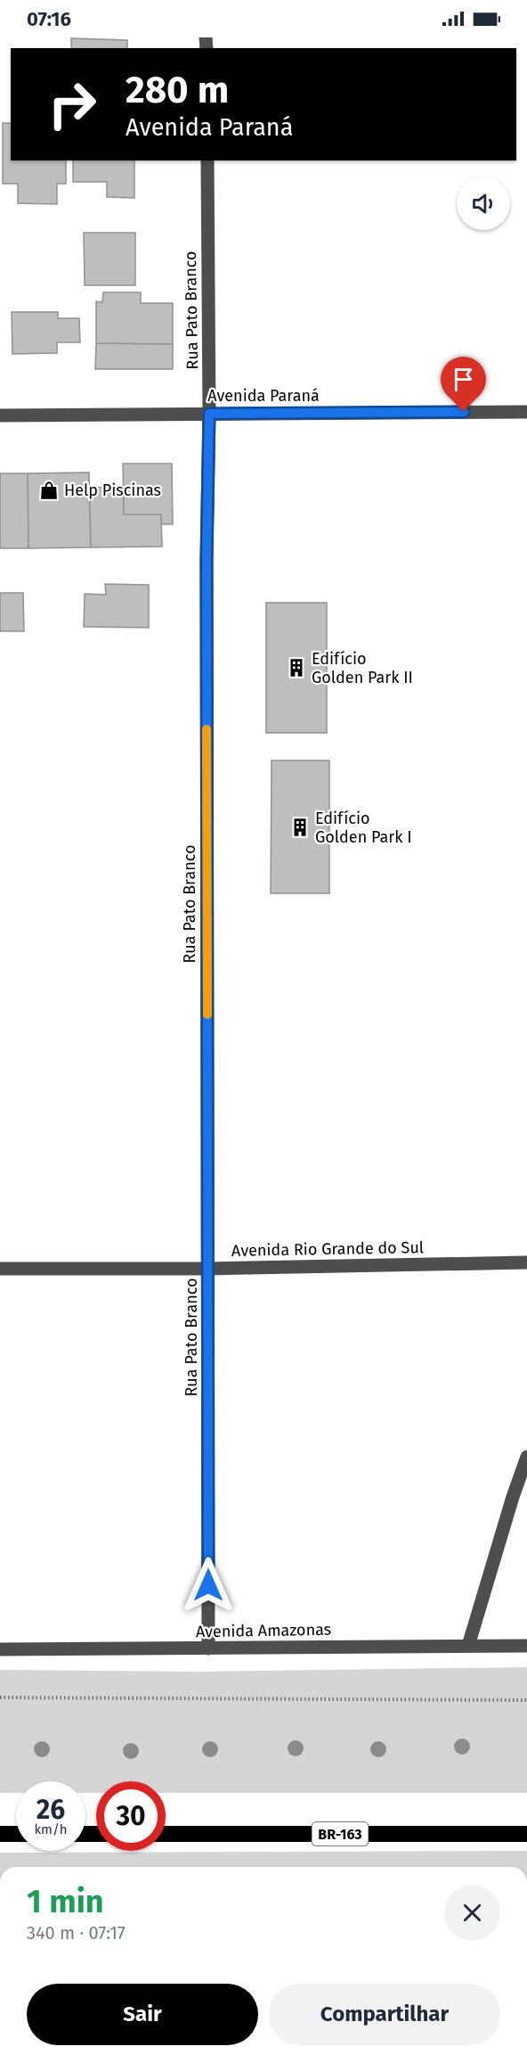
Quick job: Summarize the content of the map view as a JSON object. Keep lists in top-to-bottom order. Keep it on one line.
{"streets":{"highway":["BR-163"],"street":["Rua Pato Branco","Avenida Paraná","Avenida Rio Grande do Sul","Avenida Amazonas"]},"crossings":[["Rua Pato Branco","Avenida Paraná"],["Rua Pato Branco","Avenida Rio Grande do Sul"],["Rua Pato Branco","Avenida Amazonas"]],"places":{"shop":["Help Piscinas"],"building":["Edifício Golden Park II","Edifício Golden Park I"]},"page":{"status":"07:16","turn":["280 m","Avenida Paraná"],"speed":"26 km/h","limit":"30","heading":["1 min","340 m · 07:17"],"buttons":["Sair","Compartilhar"]}}
